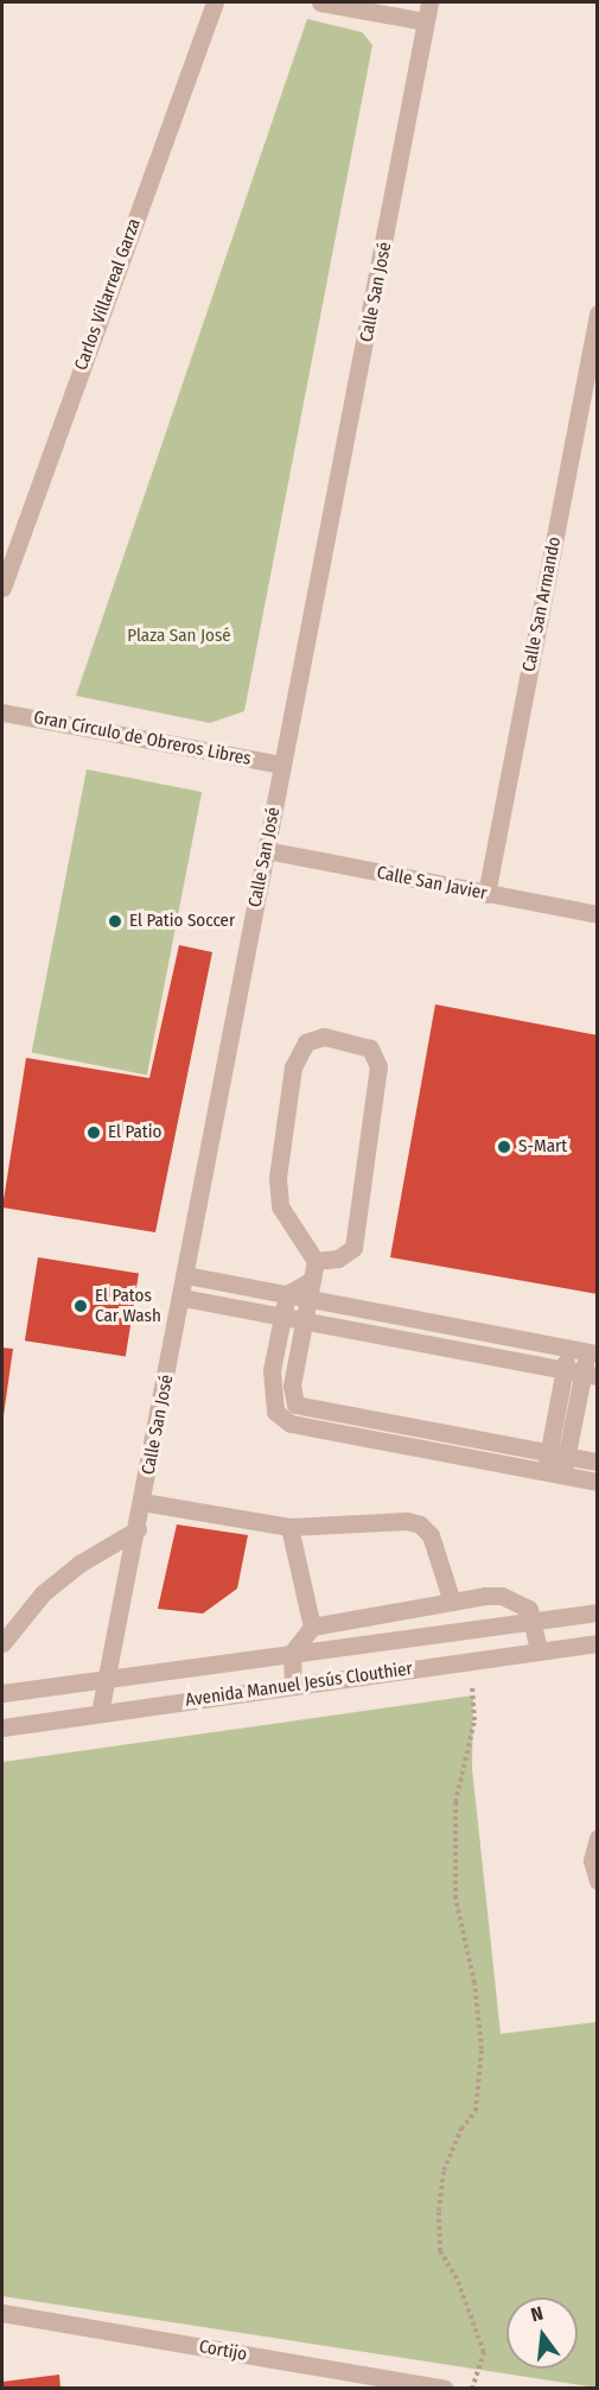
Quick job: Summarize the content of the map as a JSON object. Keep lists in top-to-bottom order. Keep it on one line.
{"streets":{"street":["Calle San José","Carlos Villarreal Garza","Calle San Armando","Gran Círculo de Obreros Libres","Calle San Javier","Avenida Manuel Jesús Clouthier","Cortijo"]},"crossings":[["Calle San José","Gran Círculo de Obreros Libres"],["Calle San José","Calle San Javier"],["Calle San José","Avenida Manuel Jesús Clouthier"],["Calle San Armando","Calle San Javier"]],"parks":["Plaza San José"],"places":["El Patio Soccer","El Patio","S-Mart","El Patos Car Wash"],"north":"top"}
